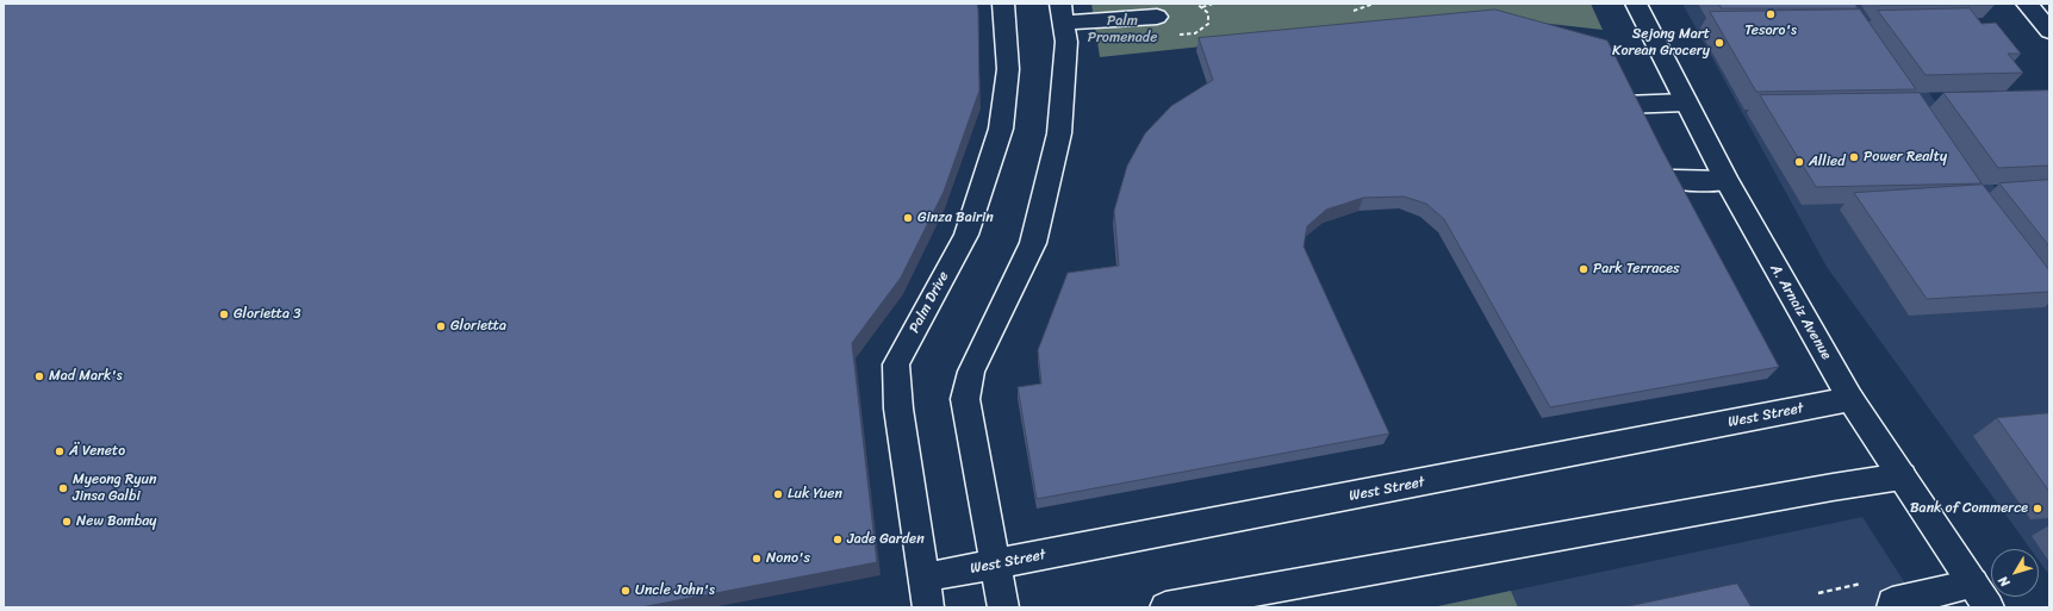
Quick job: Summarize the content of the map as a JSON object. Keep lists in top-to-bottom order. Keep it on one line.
{"streets":{"street":["Palm Drive","A. Arnaiz Avenue","West Street"]},"crossings":[["Palm Drive","West Street"],["A. Arnaiz Avenue","West Street"]],"parks":["Palm Promenade"],"places":["Tesoro's","Sejong Mart Korean Grocery","Power Realty","Allied","Ginza Bairin","Park Terraces","Glorietta 3","Glorietta","Mad Mark's","Ä Veneto","Myeong Ryun Jinsa Galbi","Luk Yuen","Bank of Commerce","New Bombay","Jade Garden","Nono's","Uncle John's"],"north":"bottom left"}
